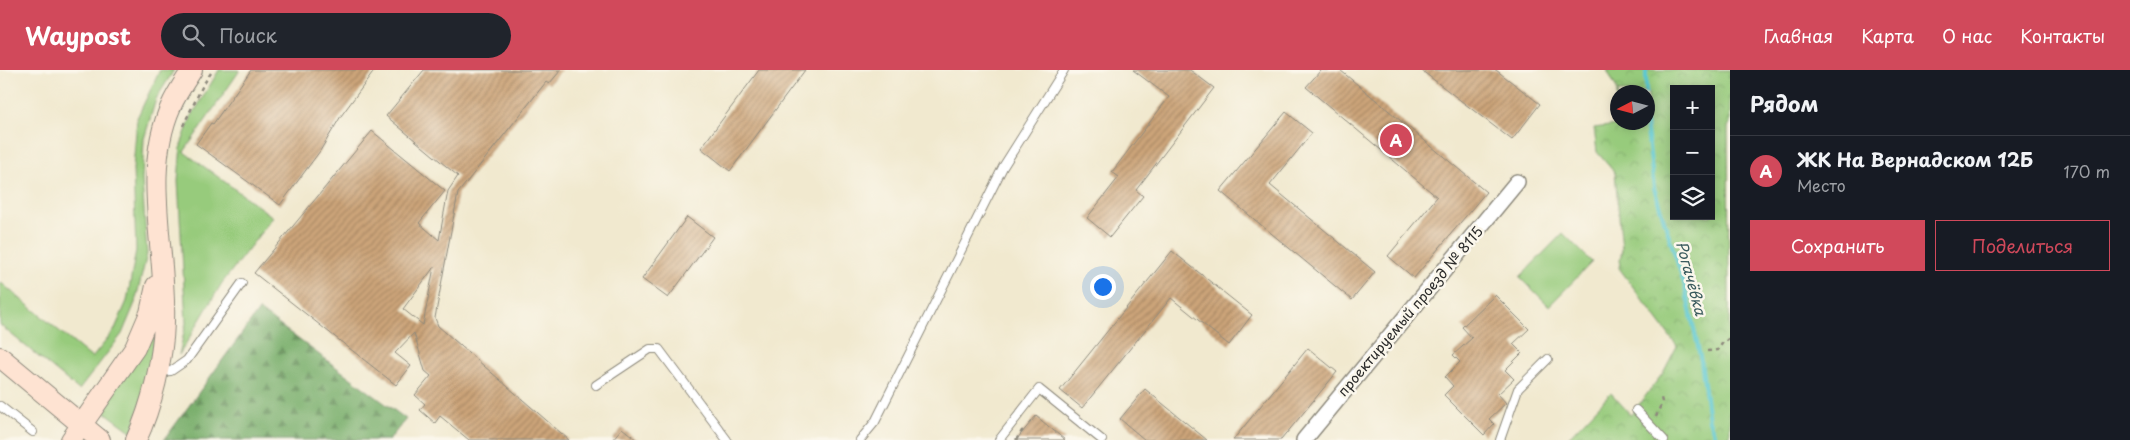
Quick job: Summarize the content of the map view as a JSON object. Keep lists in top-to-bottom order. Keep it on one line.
{"streets":{"street":["проектируемый проезд № 8115"]},"water":["Рогачёвка"],"north":"left","page":{"header":"Waypost","search":"Поиск","nav":["Главная","Карта","О нас","Контакты"],"heading":"Рядом","map_buttons":["+","−"],"pins":"A","list":[{"mark":"A","name":"ЖК На Вернадском 12Б","note":"Место","value":"170 m"}],"buttons":["Сохранить","Поделиться"]}}
